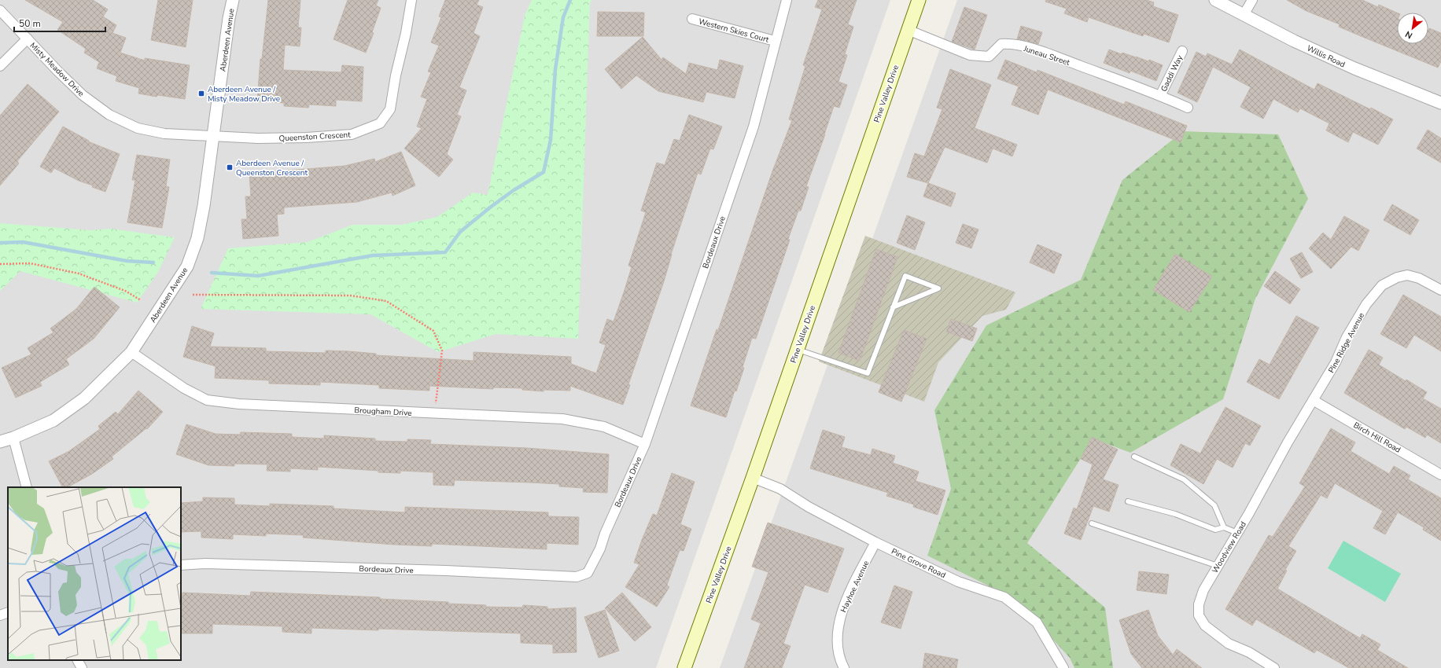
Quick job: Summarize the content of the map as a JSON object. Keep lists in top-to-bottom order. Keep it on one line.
{"streets":{"main road":["Pine Valley Drive"],"street":["Western Skies Court","Aberdeen Avenue","Juneau Street","Willis Road","Misty Meadow Drive","Gaddi Way","Queenston Crescent","Bordeaux Drive","Pine Ridge Avenue","Brougham Drive","Birch Hill Road","Woodview Road","Pine Grove Road","Hayhoe Avenue"]},"crossings":[["Western Skies Court","Bordeaux Drive"],["Aberdeen Avenue","Misty Meadow Drive"],["Aberdeen Avenue","Queenston Crescent"],["Aberdeen Avenue","Brougham Drive"],["Juneau Street","Gaddi Way"],["Juneau Street","Pine Valley Drive"],["Misty Meadow Drive","Queenston Crescent"],["Pine Valley Drive","Pine Grove Road"],["Bordeaux Drive","Brougham Drive"],["Pine Ridge Avenue","Birch Hill Road"],["Pine Ridge Avenue","Woodview Road"],["Birch Hill Road","Woodview Road"],["Pine Grove Road","Hayhoe Avenue"]],"places":{"transit":["Aberdeen Avenue / Misty Meadow Drive","Aberdeen Avenue / Queenston Crescent"]},"scale_bar":"50 m","north":"bottom left"}
